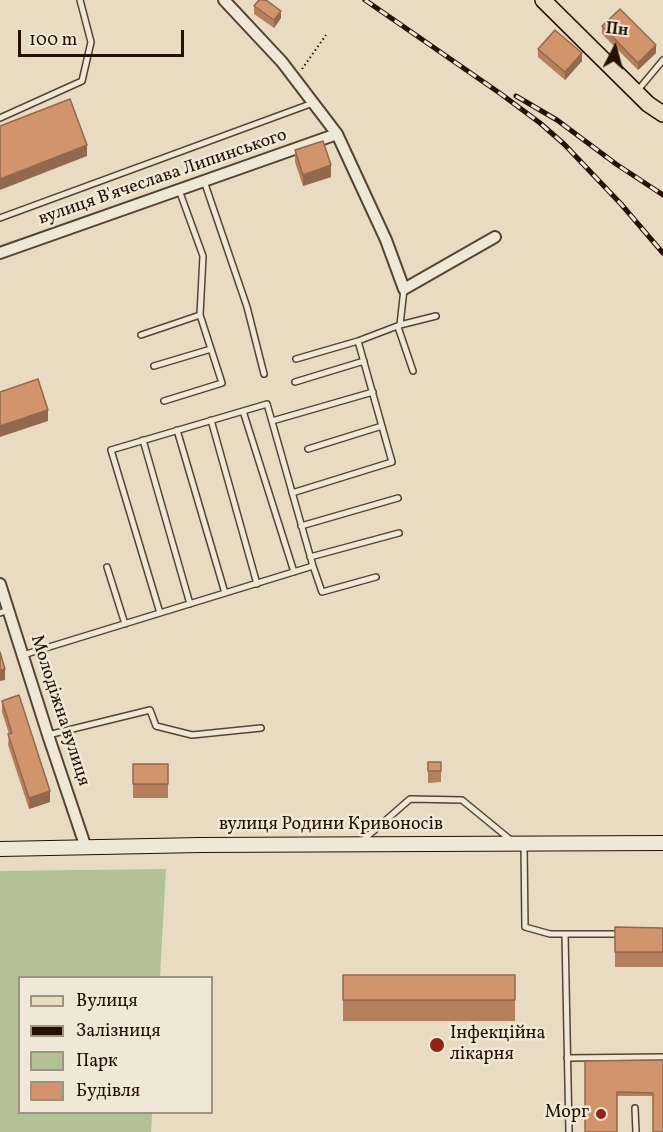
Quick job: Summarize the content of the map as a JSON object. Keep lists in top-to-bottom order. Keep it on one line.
{"streets":{"main road":["вулиця Родини Кривоносів"],"street":["вулиця В'ячеслава Липинського","Молодіжна вулиця"]},"crossings":[["Молодіжна вулиця","вулиця Родини Кривоносів"]],"places":["Інфекційна лікарня","Морг"],"legend":["Вулиця","Залізниця","Парк","Будівля"],"scale_bar":"100 m","north":"top"}
